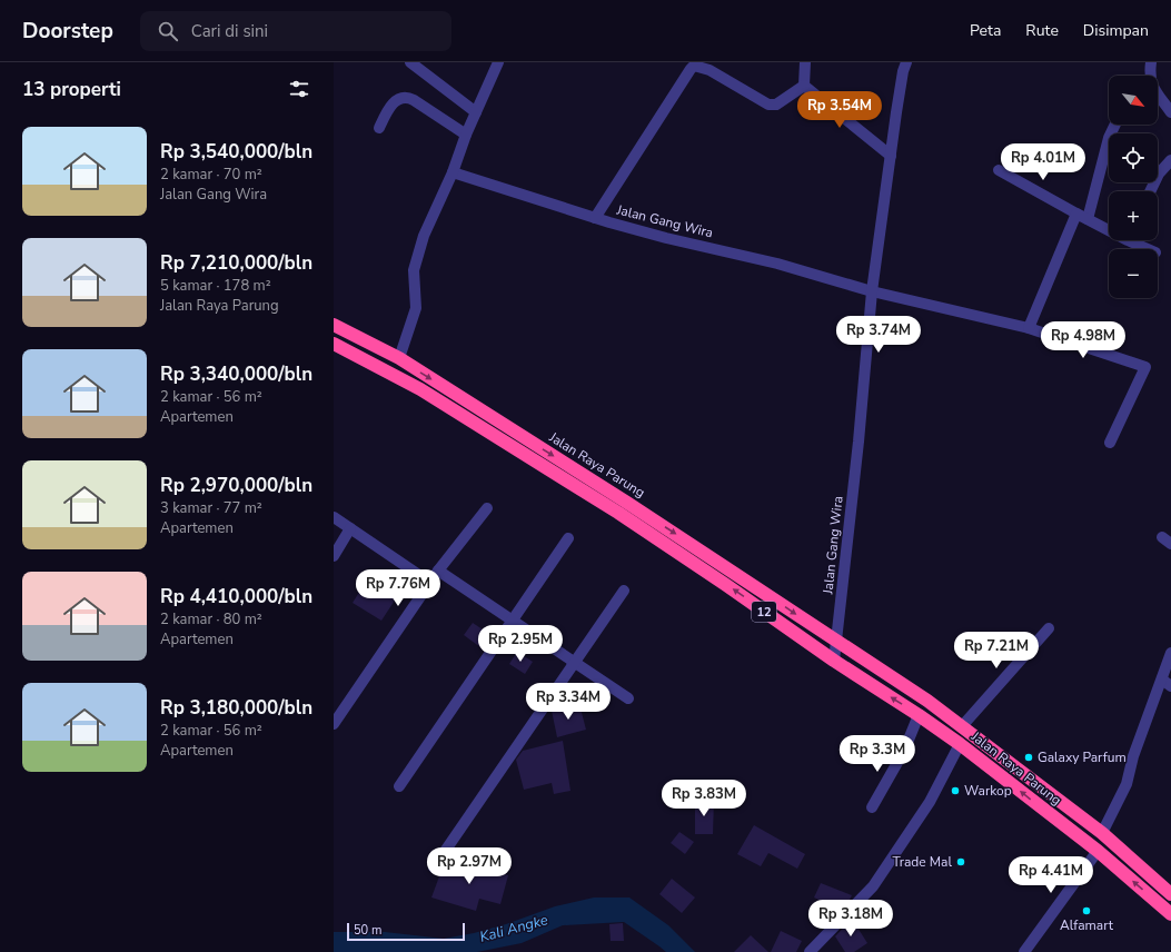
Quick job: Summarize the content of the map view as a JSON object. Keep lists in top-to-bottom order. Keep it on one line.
{"streets":{"highway":["Jalan Raya Parung","12"],"street":["Jalan Gang Wira"]},"crossings":[["Jalan Gang Wira","Jalan Raya Parung"]],"water":["Kali Angke"],"places":["Galaxy Parfum","Warkop","Trade Mal","Alfamart"],"scale_bar":"50 m","north":"bottom right","page":{"header":"Doorstep","search":"Cari di sini","nav":["Peta","Rute","Disimpan"],"heading":"13 properti","map_buttons":["+","−"],"price":["Rp 3.54M","Rp 4.01M","Rp 3.74M","Rp 4.98M","Rp 7.76M","Rp 2.95M","Rp 7.21M","Rp 3.34M","Rp 3.3M","Rp 3.83M","Rp 2.97M","Rp 4.41M","Rp 3.18M"],"list":[{"name":"Rp 3,540,000/bln","note":"2 kamar · 70 m² · Jalan Gang Wira"},{"name":"Rp 7,210,000/bln","note":"5 kamar · 178 m² · Jalan Raya Parung"},{"name":"Rp 3,340,000/bln","note":"2 kamar · 56 m² · Apartemen"},{"name":"Rp 2,970,000/bln","note":"3 kamar · 77 m² · Apartemen"},{"name":"Rp 4,410,000/bln","note":"2 kamar · 80 m² · Apartemen"},{"name":"Rp 3,180,000/bln","note":"2 kamar · 56 m² · Apartemen"}],"scale":"50 m"}}
